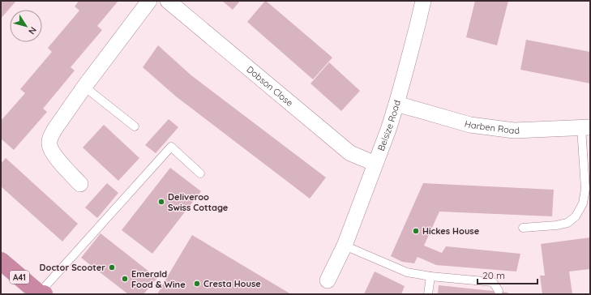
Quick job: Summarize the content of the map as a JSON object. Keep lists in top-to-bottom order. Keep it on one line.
{"streets":{"highway":["A41"],"street":["Dobson Close","Belsize Road","Harben Road"]},"crossings":[["Dobson Close","Belsize Road"],["Belsize Road","Harben Road"]],"places":["Deliveroo Swiss Cottage","Hickes House","Doctor Scooter","Emerald Food & Wine","Cresta House"],"scale_bar":"20 m","north":"bottom right"}
